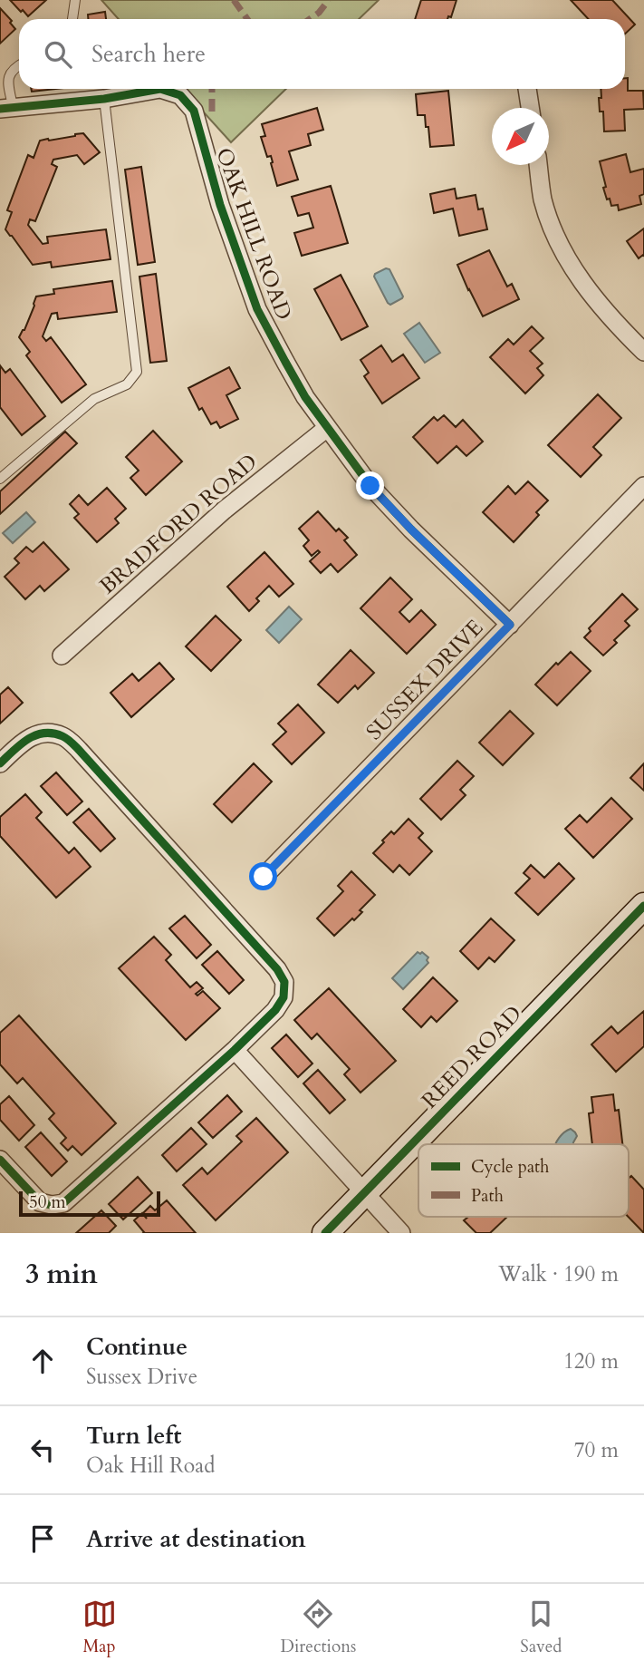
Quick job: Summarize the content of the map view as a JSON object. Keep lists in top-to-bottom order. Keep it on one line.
{"streets":{"main road":["REED ROAD"],"street":["OAK HILL ROAD","BRADFORD ROAD","SUSSEX DRIVE"]},"crossings":[["OAK HILL ROAD","BRADFORD ROAD"],["OAK HILL ROAD","SUSSEX DRIVE"]],"legend":["Cycle path","Path"],"scale_bar":"50 m","north":"bottom left","page":{"search":"Search here","scale":"50 m","heading":["3 min","Walk · 190 m"],"list":[["Continue","Sussex Drive","120 m"],["Turn left","Oak Hill Road","70 m"],"Arrive at destination"],"nav":["Map","Directions","Saved"]}}
